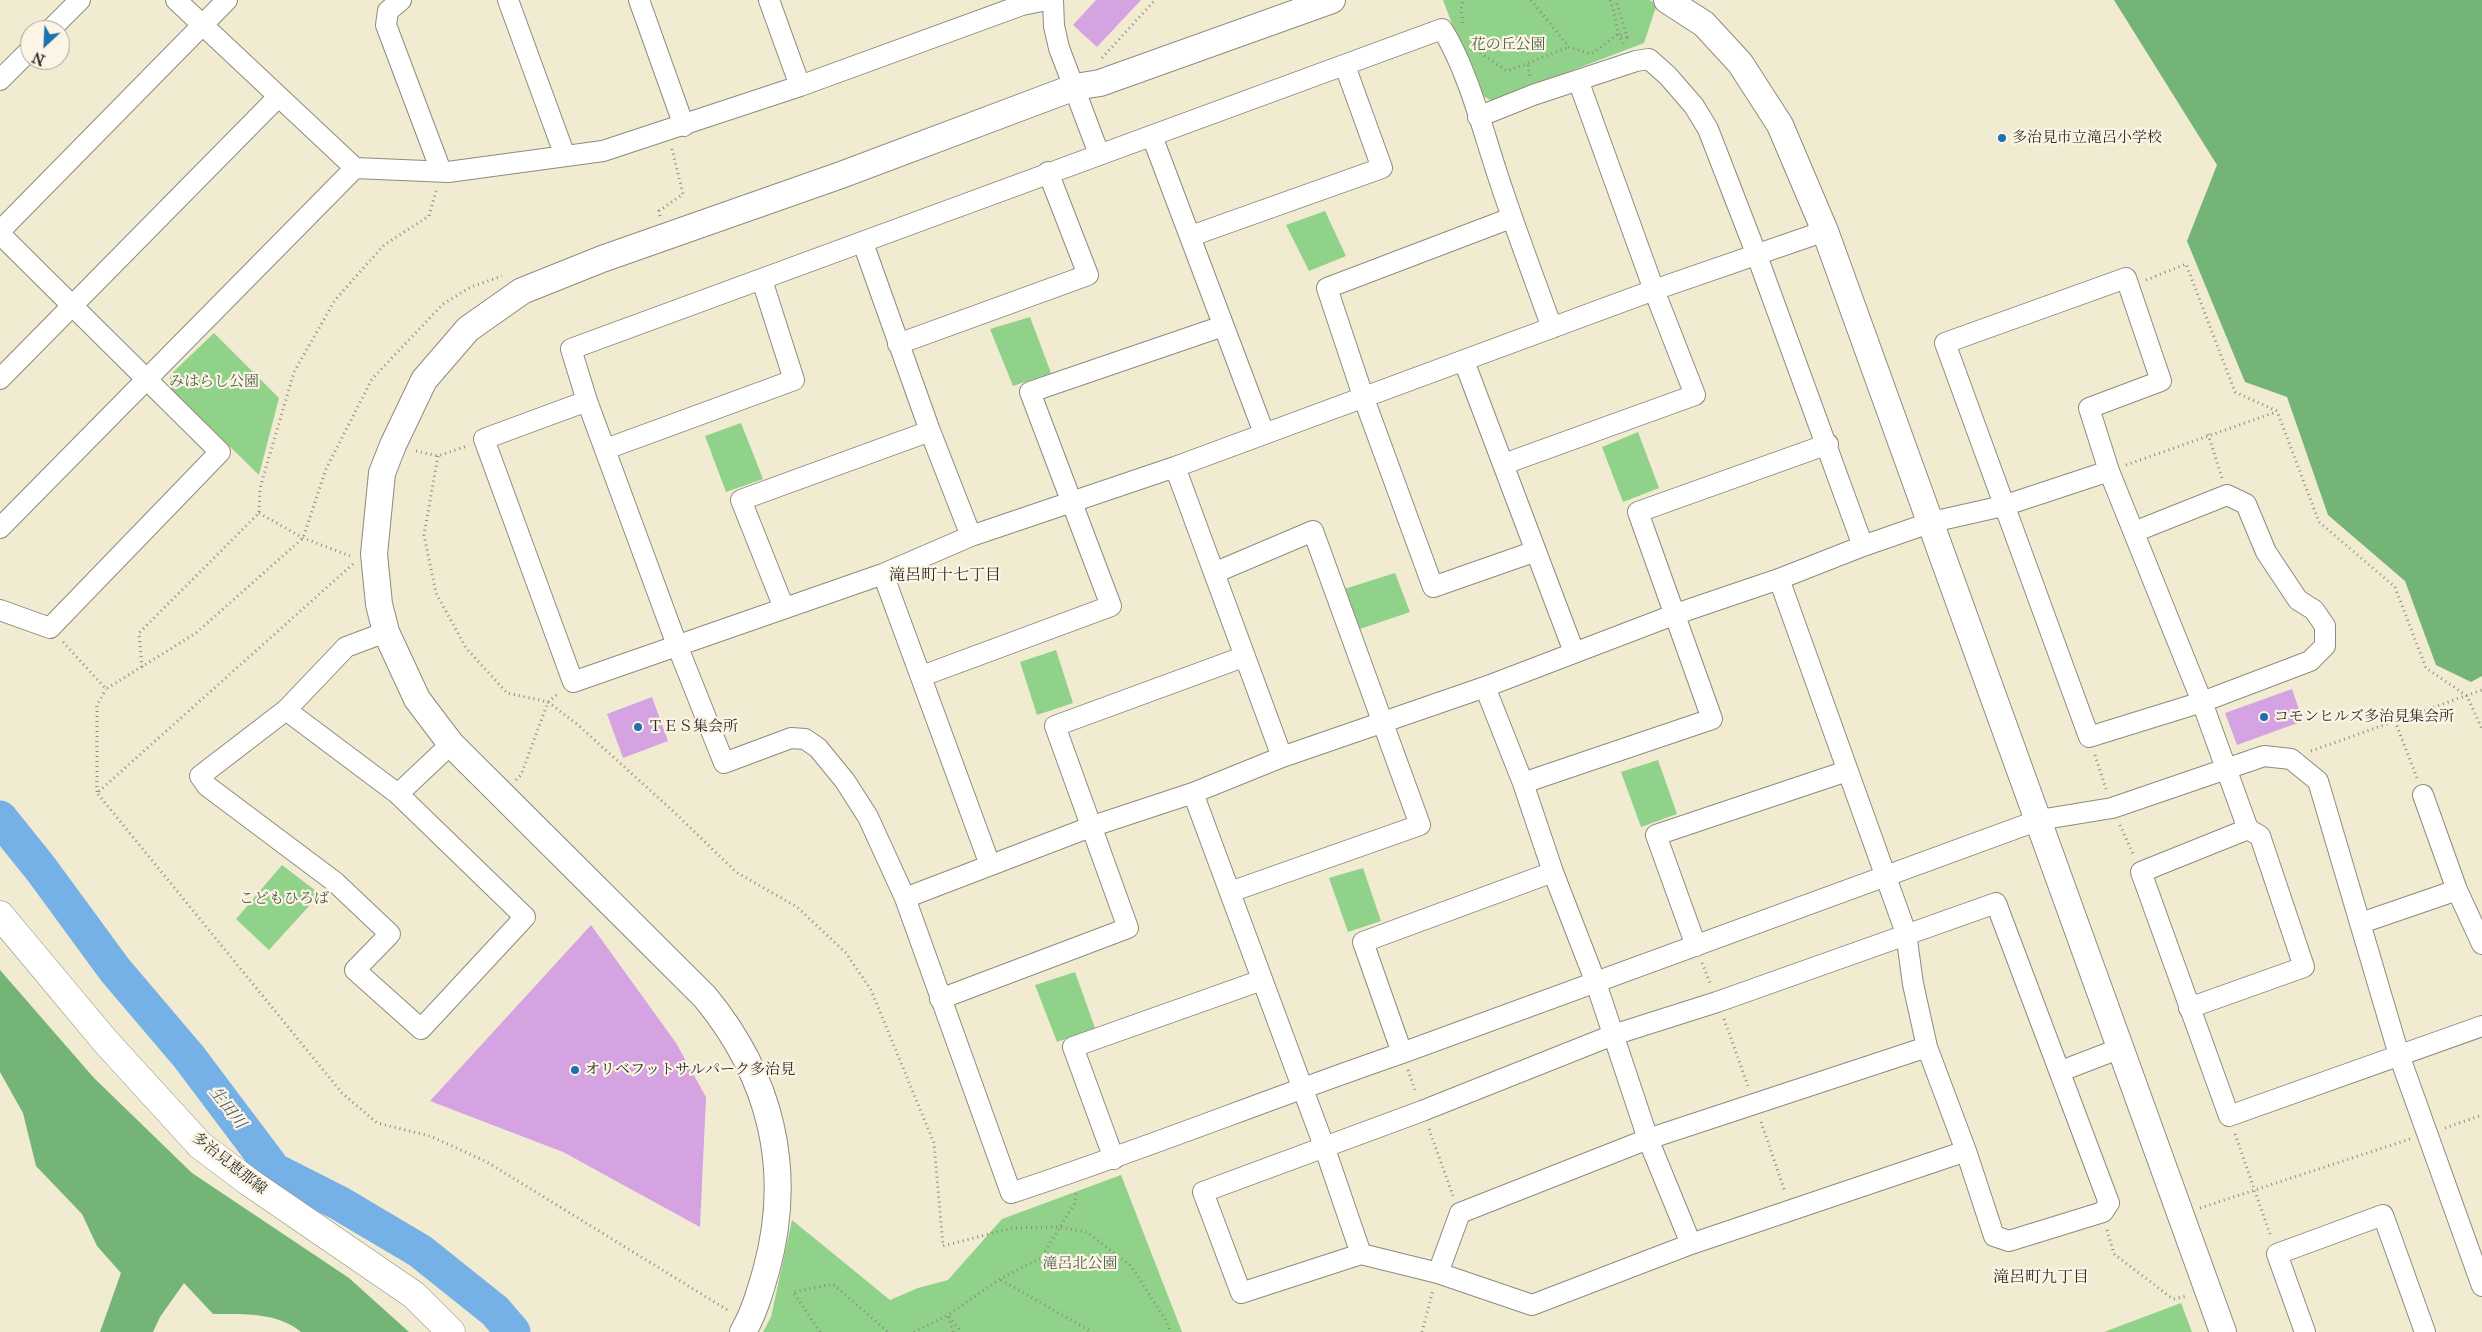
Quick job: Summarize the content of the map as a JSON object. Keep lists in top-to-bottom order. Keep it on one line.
{"streets":{"main road":["多治見恵那線"]},"districts":["滝呂町十七丁目","滝呂町九丁目"],"water":["生田川"],"parks":["花の丘公園","みはらし公園","こどもひろば","滝呂北公園"],"places":["多治見市立滝呂小学校","コモンヒルズ多治見集会所","ＴＥＳ集会所","オリベフットサルパーク多治見"],"north":"bottom left"}
